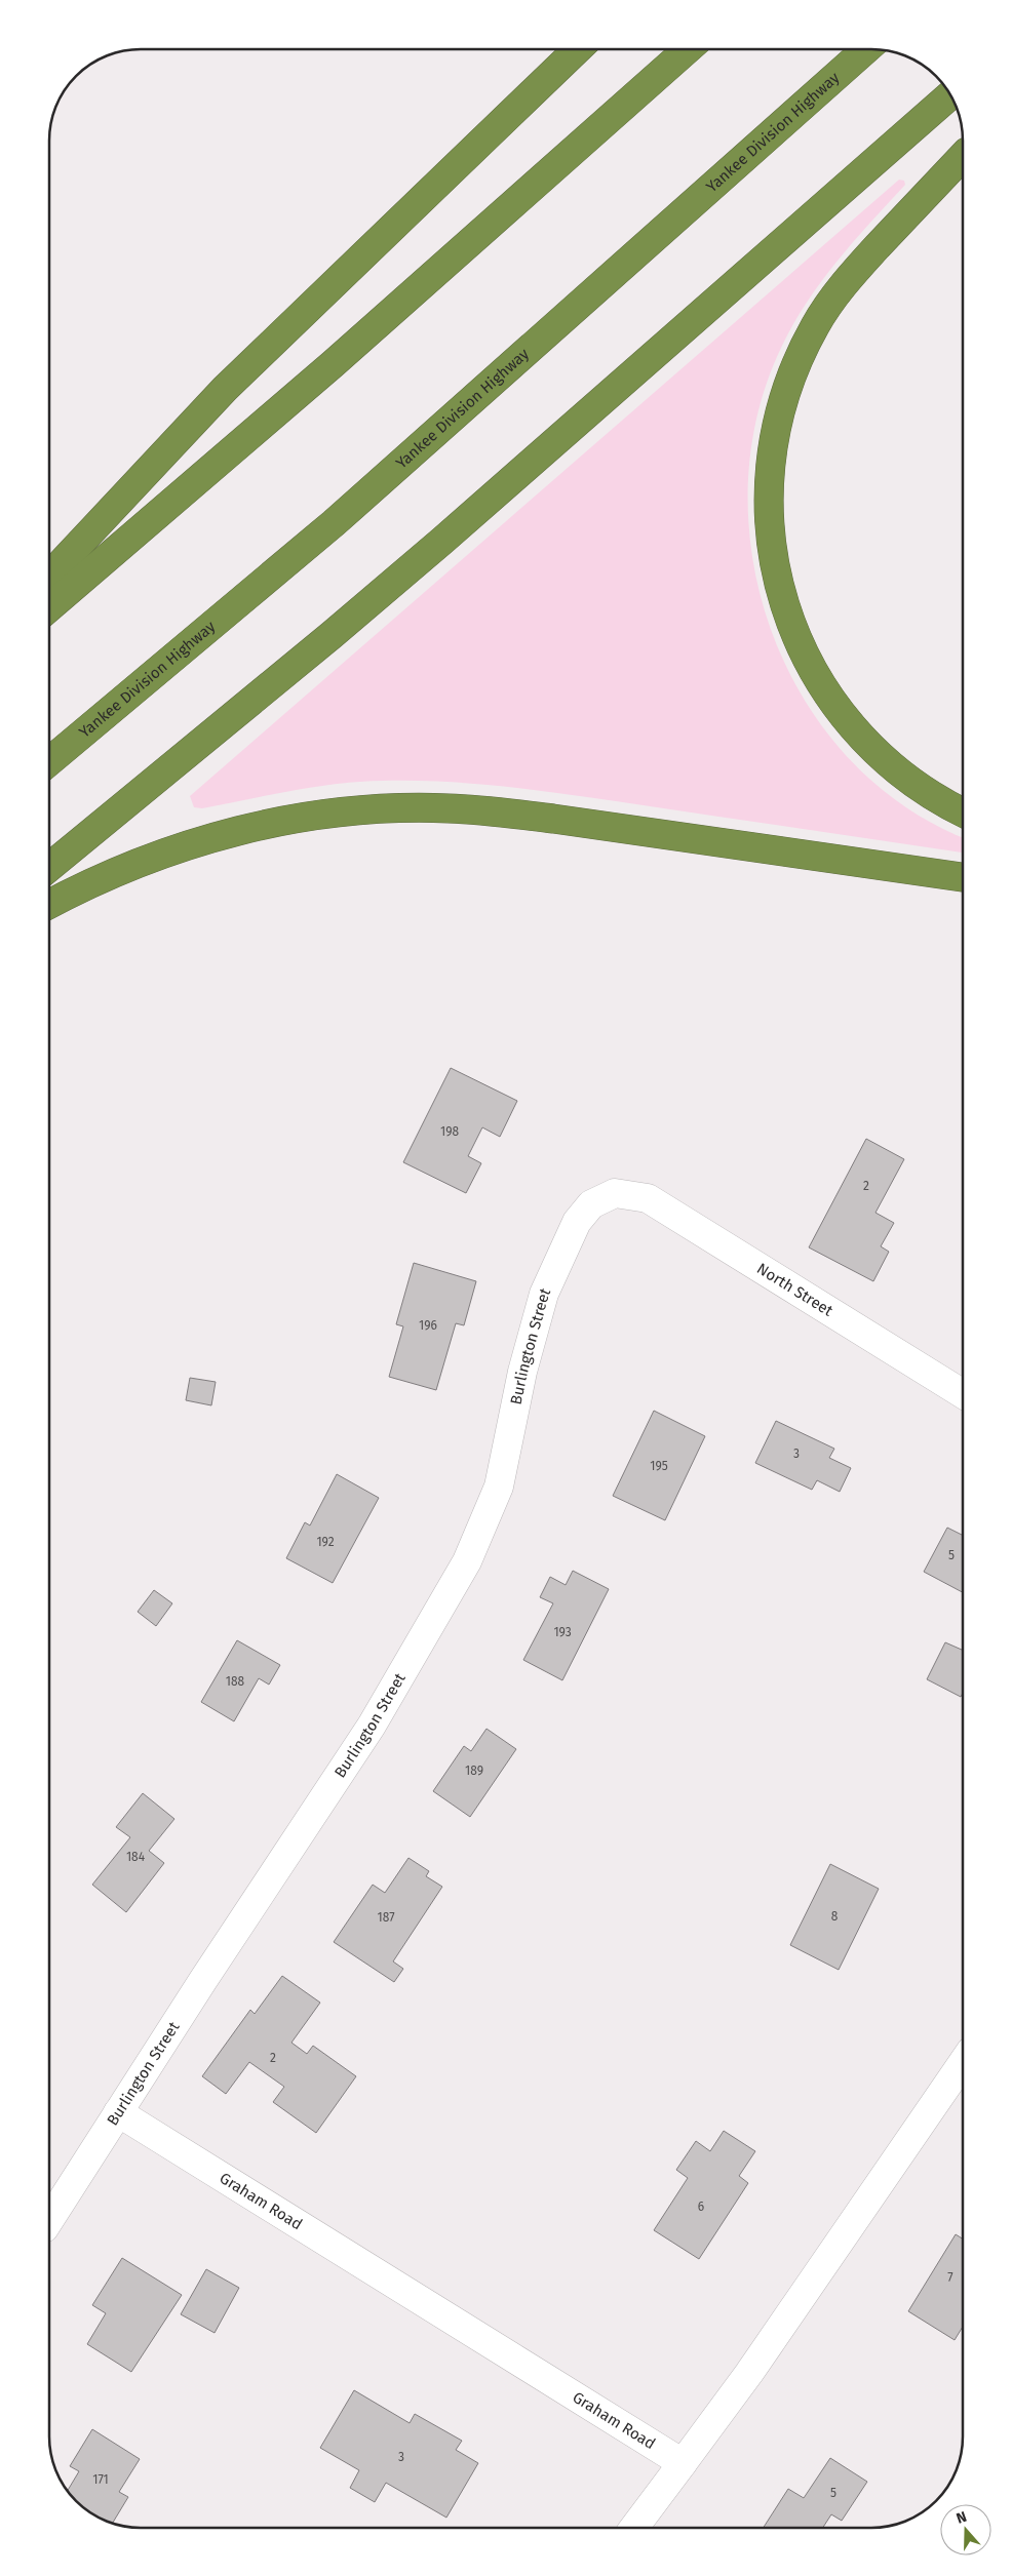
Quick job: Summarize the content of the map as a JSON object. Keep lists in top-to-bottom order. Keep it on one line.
{"streets":{"highway":["Yankee Division Highway"],"street":["North Street","Burlington Street","Graham Road"]},"crossings":[["North Street","Burlington Street"],["Burlington Street","Graham Road"]],"house_numbers":["198","2","196","3","195","192","5","193","188","189","184","8","187","2","6","7","3","171","5"],"north":"top"}
